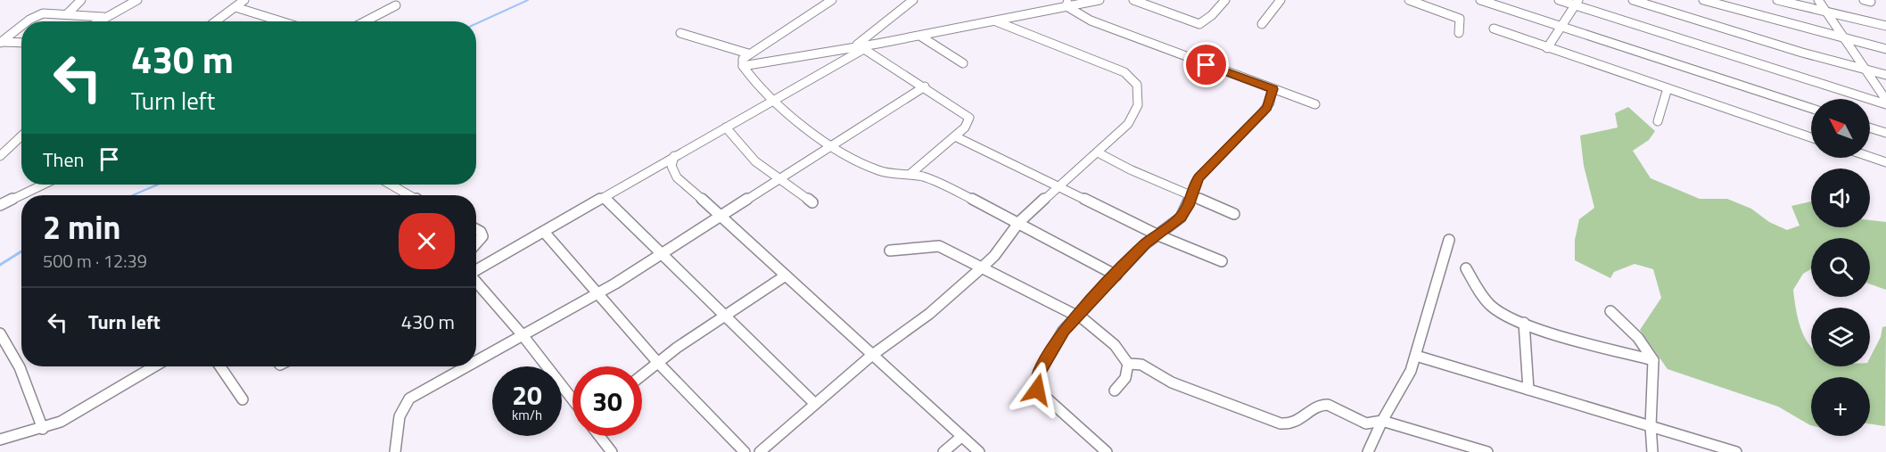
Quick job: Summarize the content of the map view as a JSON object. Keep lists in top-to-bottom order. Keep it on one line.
{"north":"top left","page":{"turn":["430 m","Turn left"],"map_buttons":"+","then":"Then","heading":["2 min","500 m · 12:39"],"list":[{"name":"Turn left","value":"430 m"}],"speed":"20 km/h","limit":"30"}}
